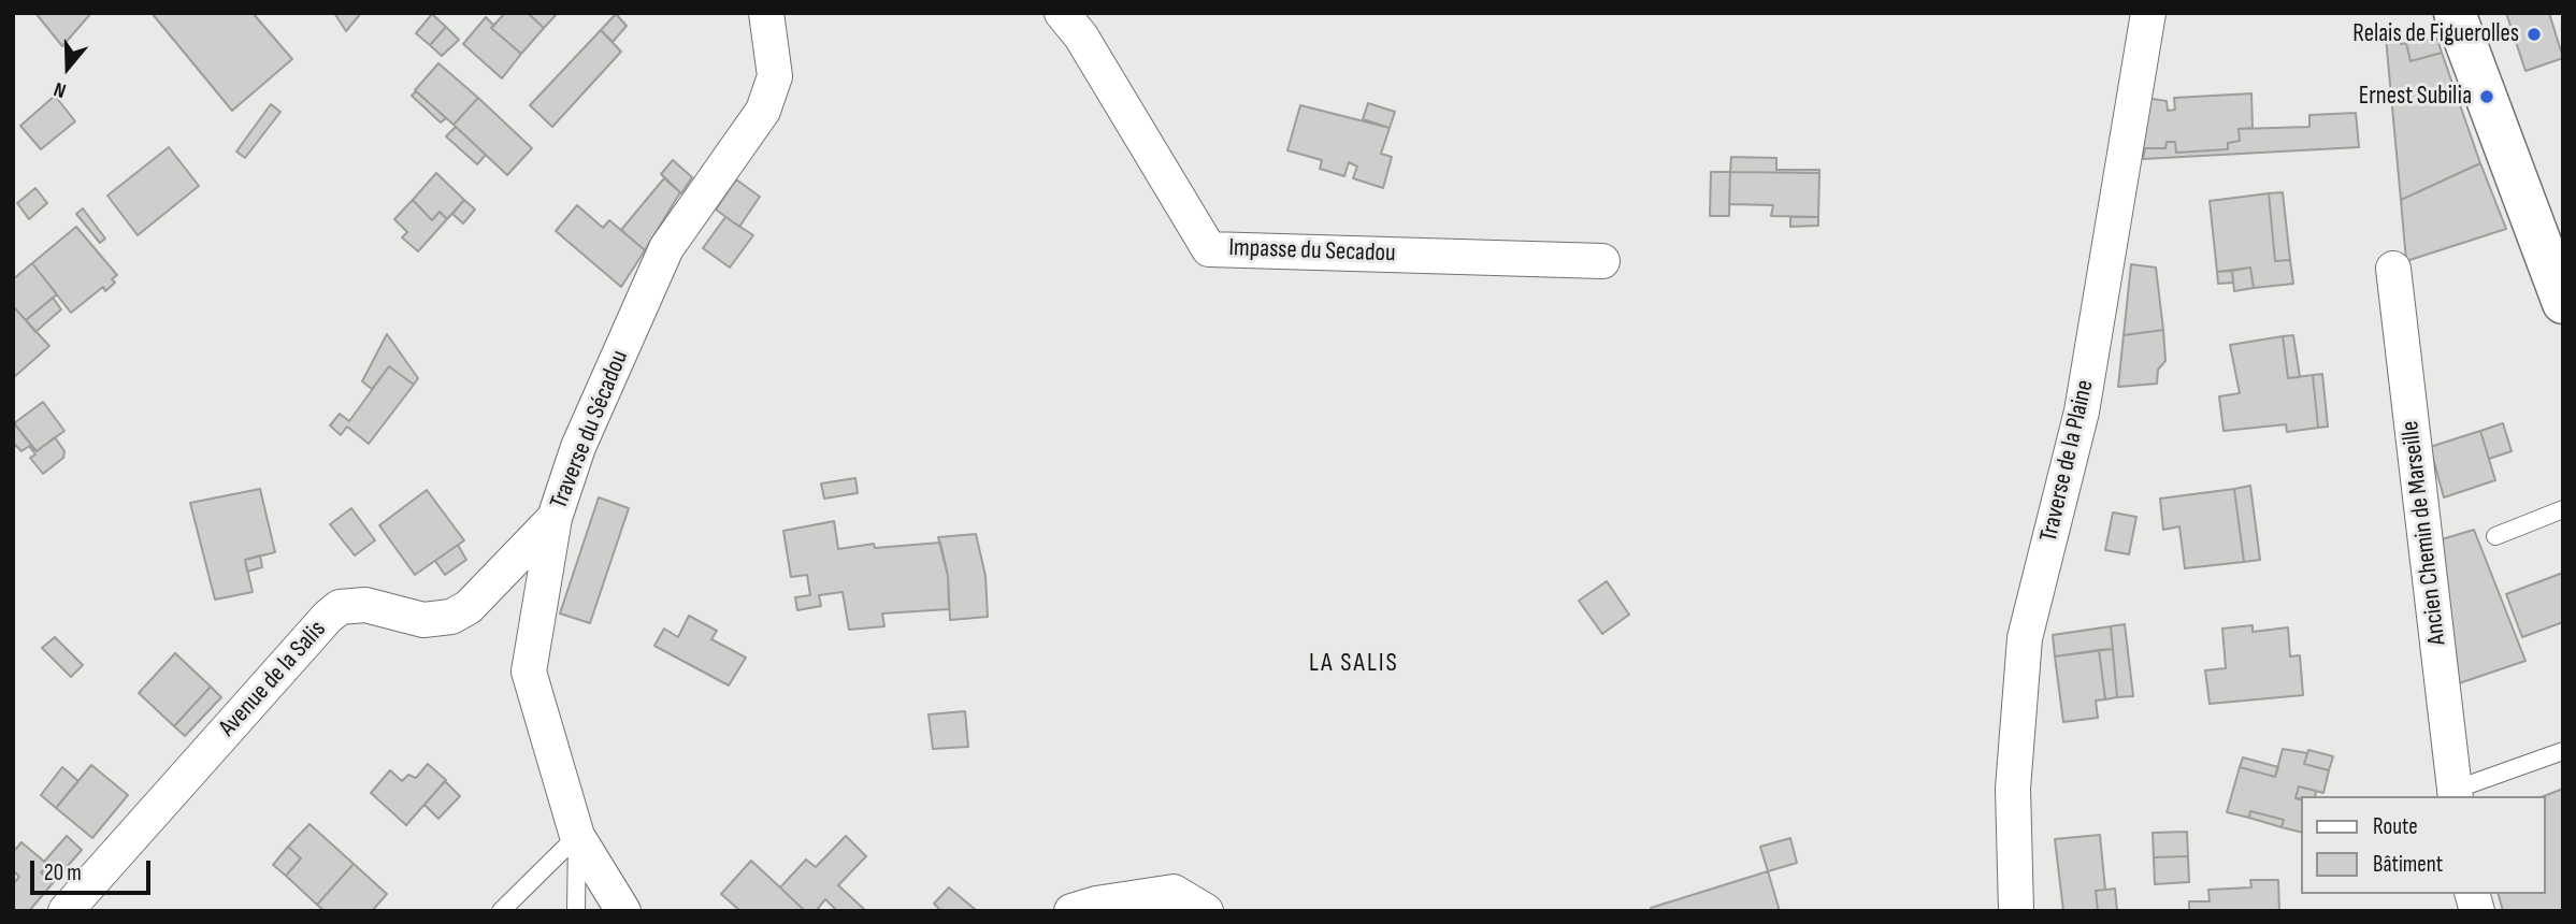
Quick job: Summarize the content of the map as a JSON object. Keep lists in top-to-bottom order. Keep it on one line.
{"streets":{"street":["Impasse du Secadou","Traverse du Sécadou","Traverse de la Plaine","Ancien Chemin de Marseille","Avenue de la Salis"]},"crossings":[["Traverse du Sécadou","Avenue de la Salis"]],"districts":["LA SALIS"],"places":["Relais de Figuerolles","Ernest Subilia"],"legend":["Route","Bâtiment"],"scale_bar":"20 m","north":"bottom"}
